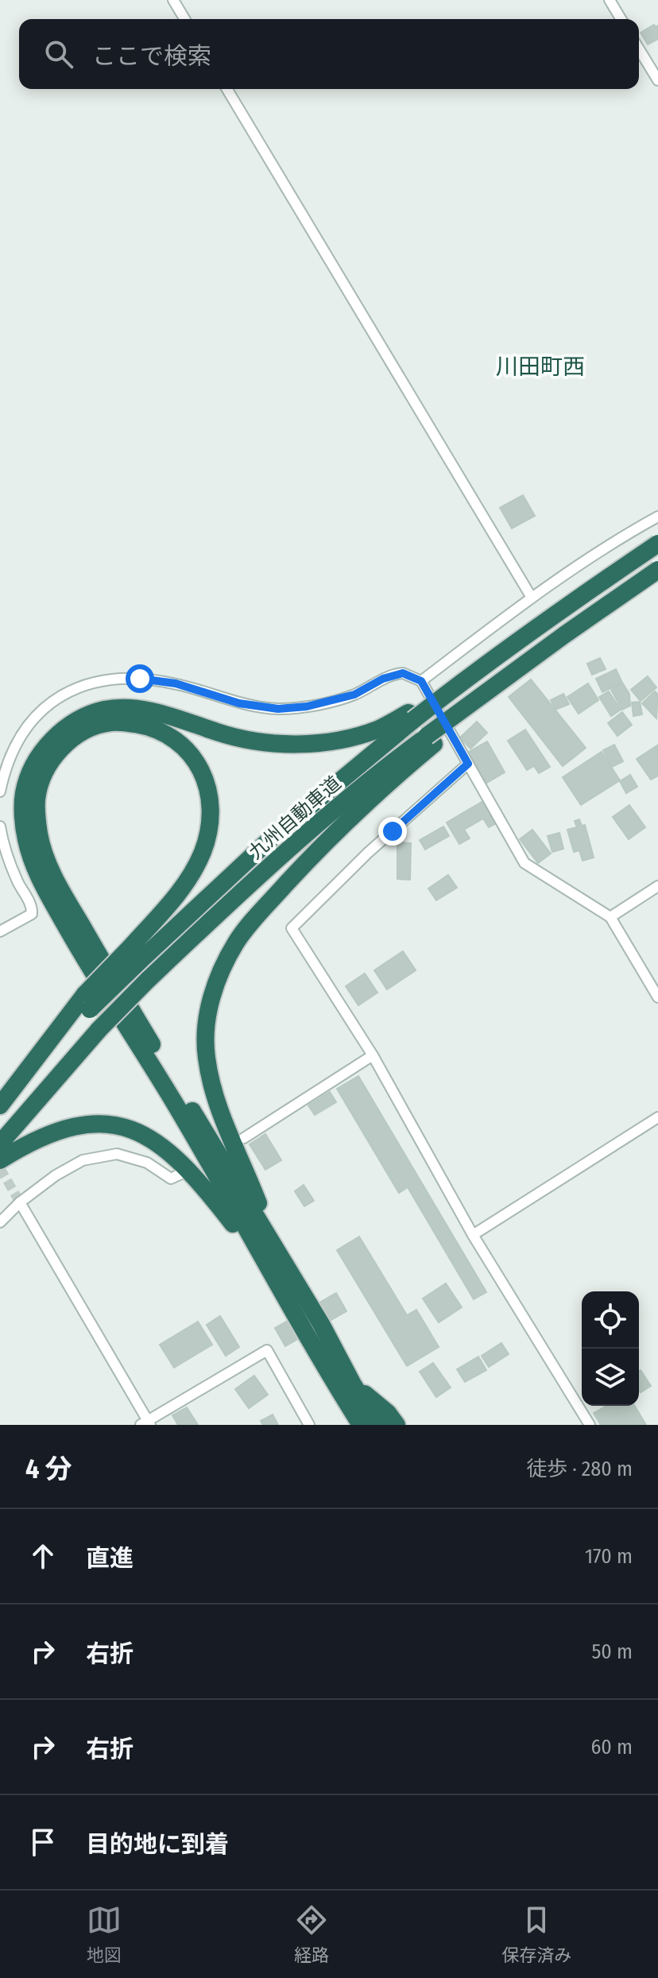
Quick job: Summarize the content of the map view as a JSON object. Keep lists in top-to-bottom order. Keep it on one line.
{"streets":{"highway":["九州自動車道"]},"districts":["川田町西"],"page":{"search":"ここで検索","heading":["4 分","徒歩 · 280 m"],"list":[["直進","170 m"],["右折","50 m"],["右折","60 m"],"目的地に到着"],"nav":["地図","経路","保存済み"]}}
